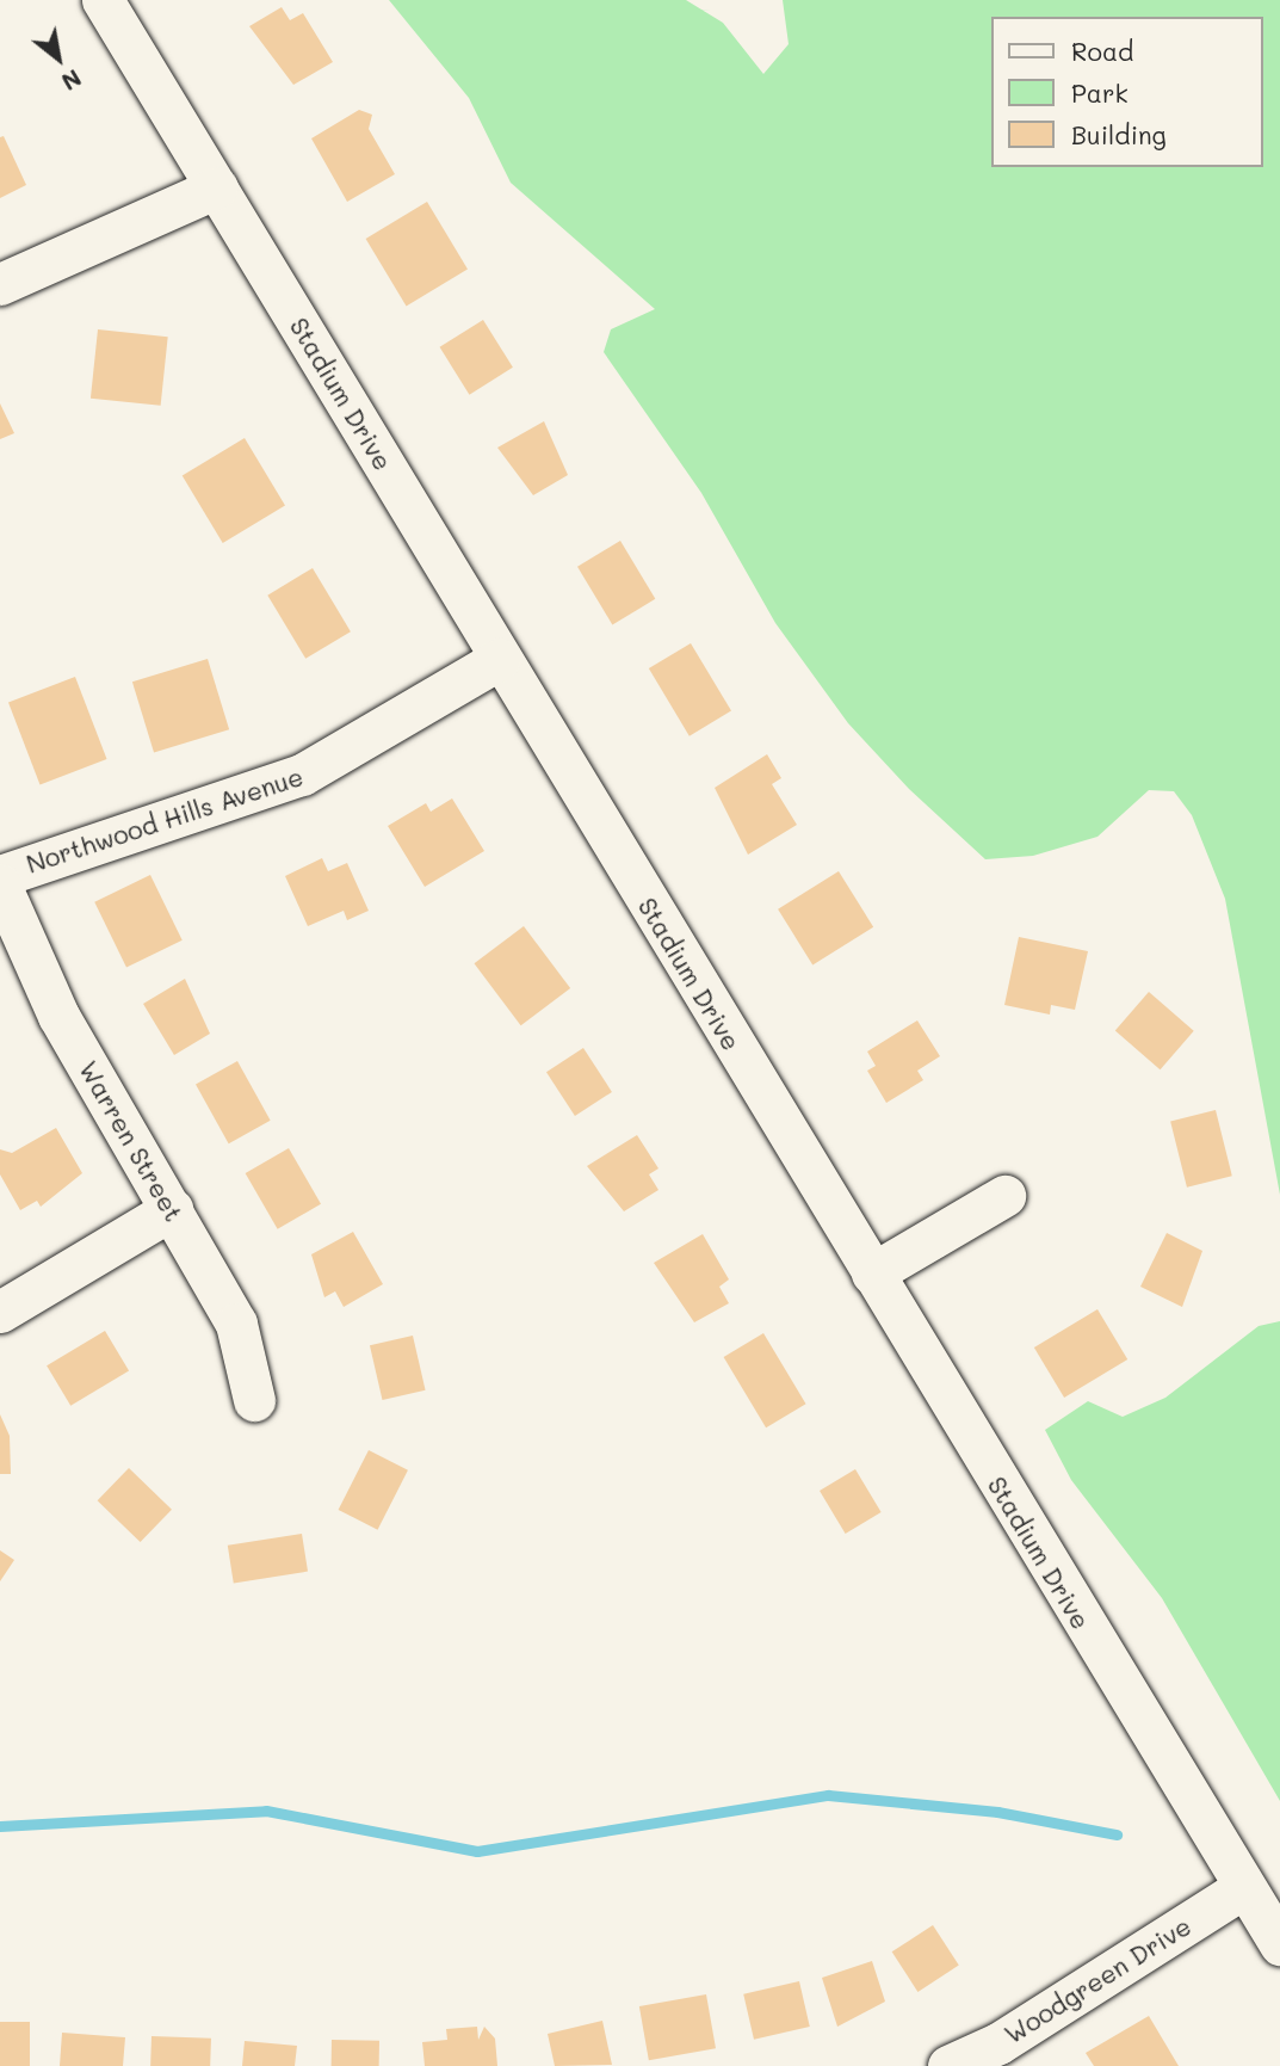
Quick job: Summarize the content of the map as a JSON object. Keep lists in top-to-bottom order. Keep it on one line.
{"streets":{"street":["Stadium Drive","Northwood Hills Avenue","Warren Street","Woodgreen Drive"]},"crossings":[["Stadium Drive","Northwood Hills Avenue"],["Stadium Drive","Woodgreen Drive"]],"legend":["Road","Park","Building"],"north":"bottom right"}
